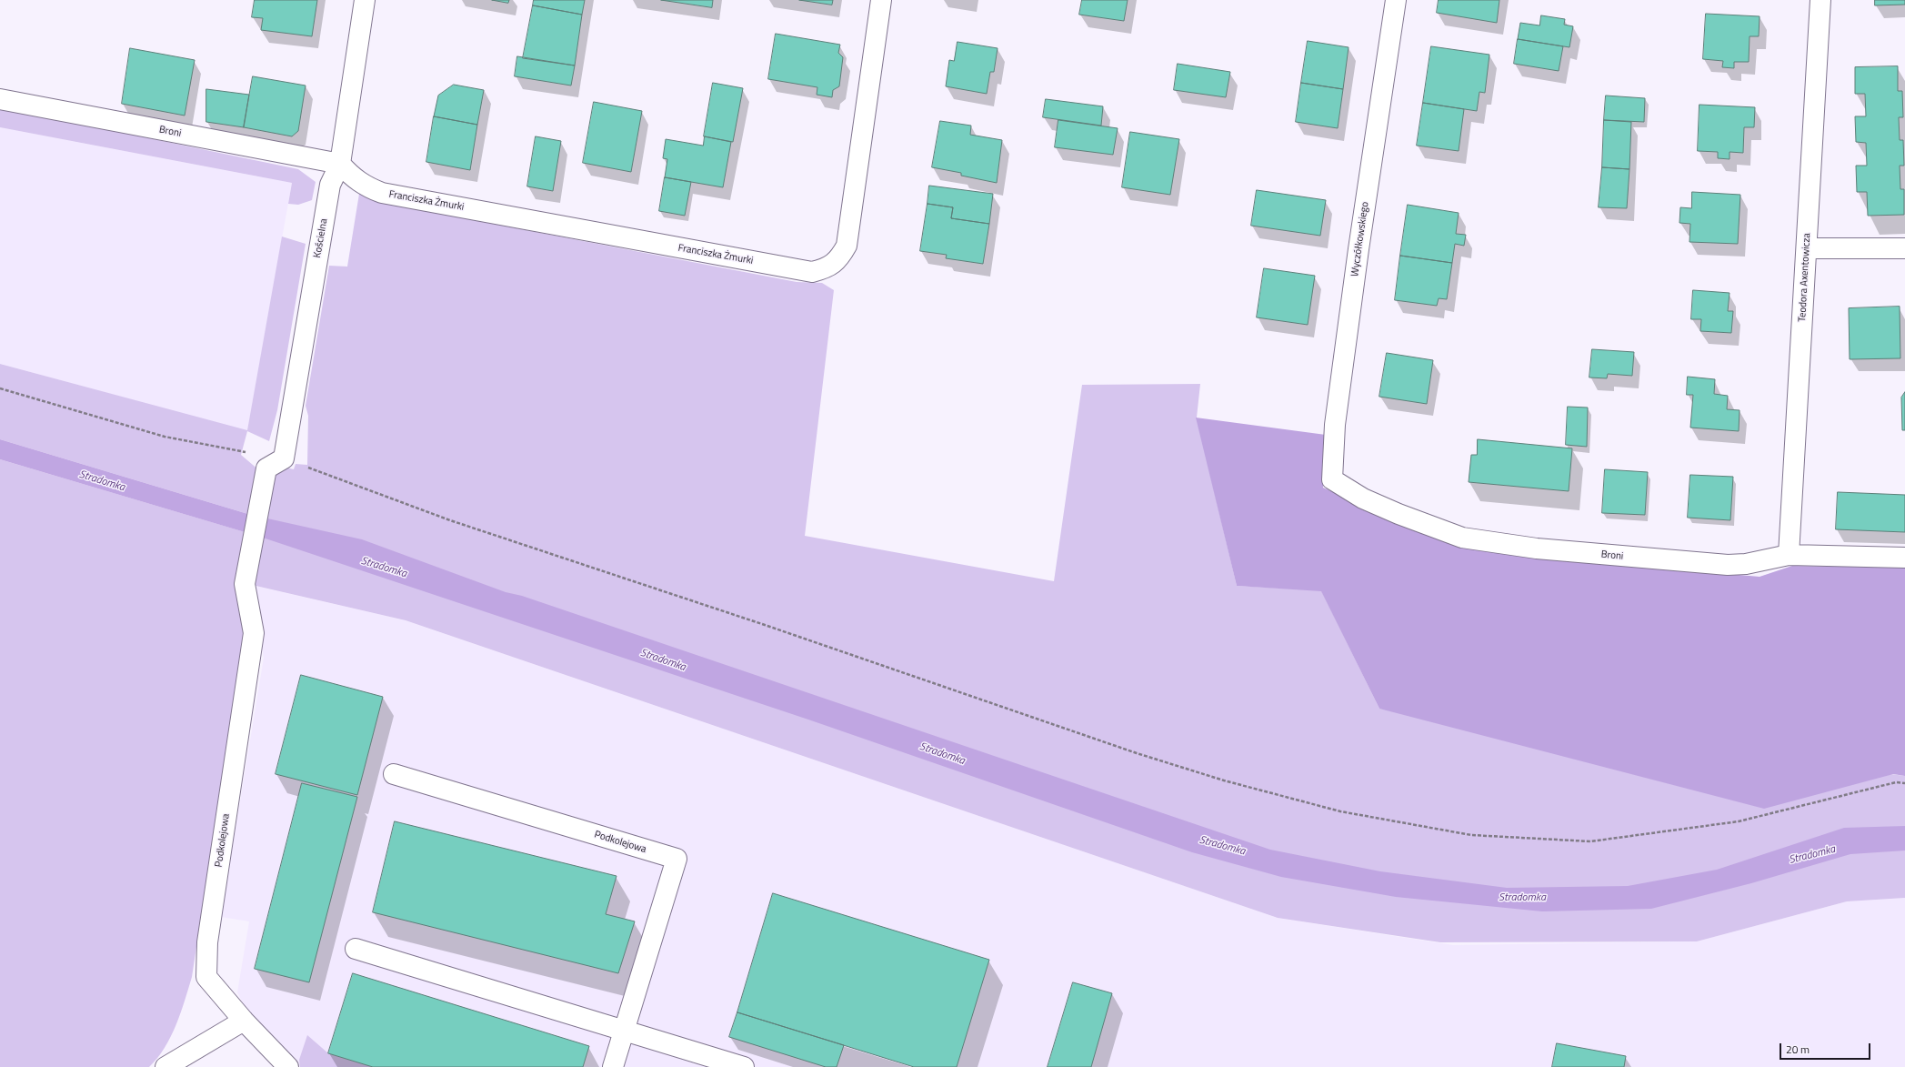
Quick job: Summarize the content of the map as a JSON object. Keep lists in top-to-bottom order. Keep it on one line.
{"streets":{"street":["Broni","Franciszka Żmurki","Kościelna","Wyczółkowskiego","Teodora Axentowicza","Podkolejowa"]},"crossings":[["Broni","Franciszka Żmurki"],["Broni","Kościelna"],["Broni","Wyczółkowskiego"],["Broni","Teodora Axentowicza"],["Franciszka Żmurki","Kościelna"],["Kościelna","Podkolejowa"]],"water":["Stradomka"],"scale_bar":"20 m"}
